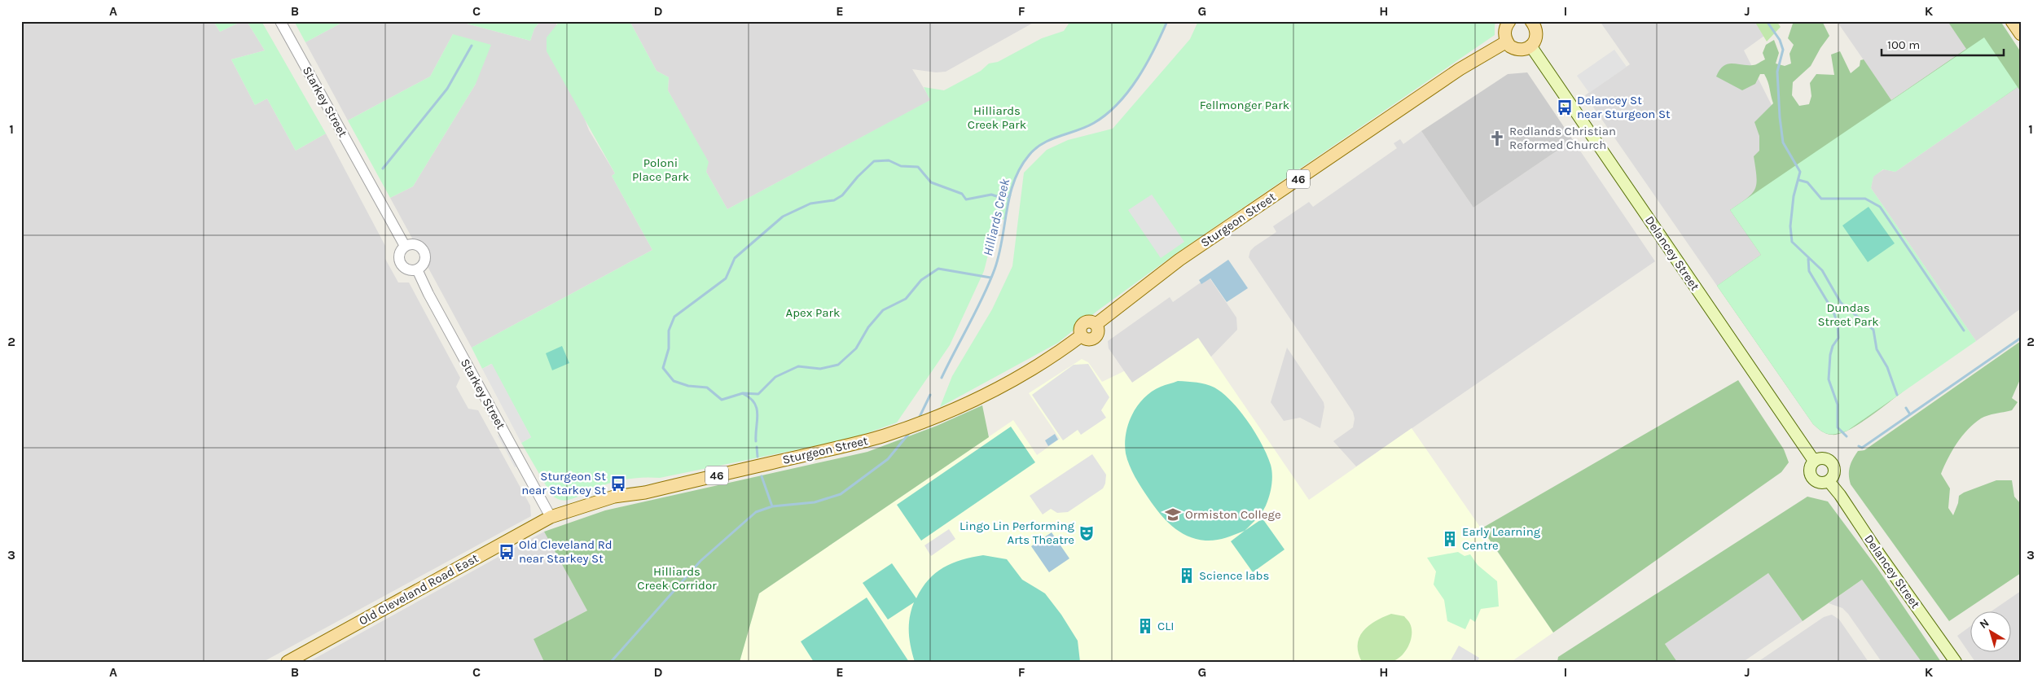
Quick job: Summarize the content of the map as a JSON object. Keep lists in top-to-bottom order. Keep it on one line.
{"streets":{"main road":["46","Sturgeon Street","Delancey Street","Old Cleveland Road East"],"street":["Starkey Street"]},"crossings":[["Starkey Street","Sturgeon Street"],["Starkey Street","Old Cleveland Road East"],["Sturgeon Street","Old Cleveland Road East"]],"water":["Hilliards Creek"],"parks":["Fellmonger Park","Hilliards Creek Park","Poloni Place Park","Dundas Street Park","Apex Park","Hilliards Creek Corridor"],"places":{"bus stop":["Delancey St near Sturgeon St","Sturgeon St near Starkey St","Old Cleveland Rd near Starkey St"],"church":["Redlands Christian Reformed Church"],"school or university":["Ormiston College"],"theatre":["Lingo Lin Performing Arts Theatre"],"building":["Early Learning Centre","Science labs","CLI"]},"scale_bar":"100 m","north":"top left","grid":{"columns":["A","B","C","D","E","F","G","H","I","J","K"],"rows":["1","2","3"]}}
